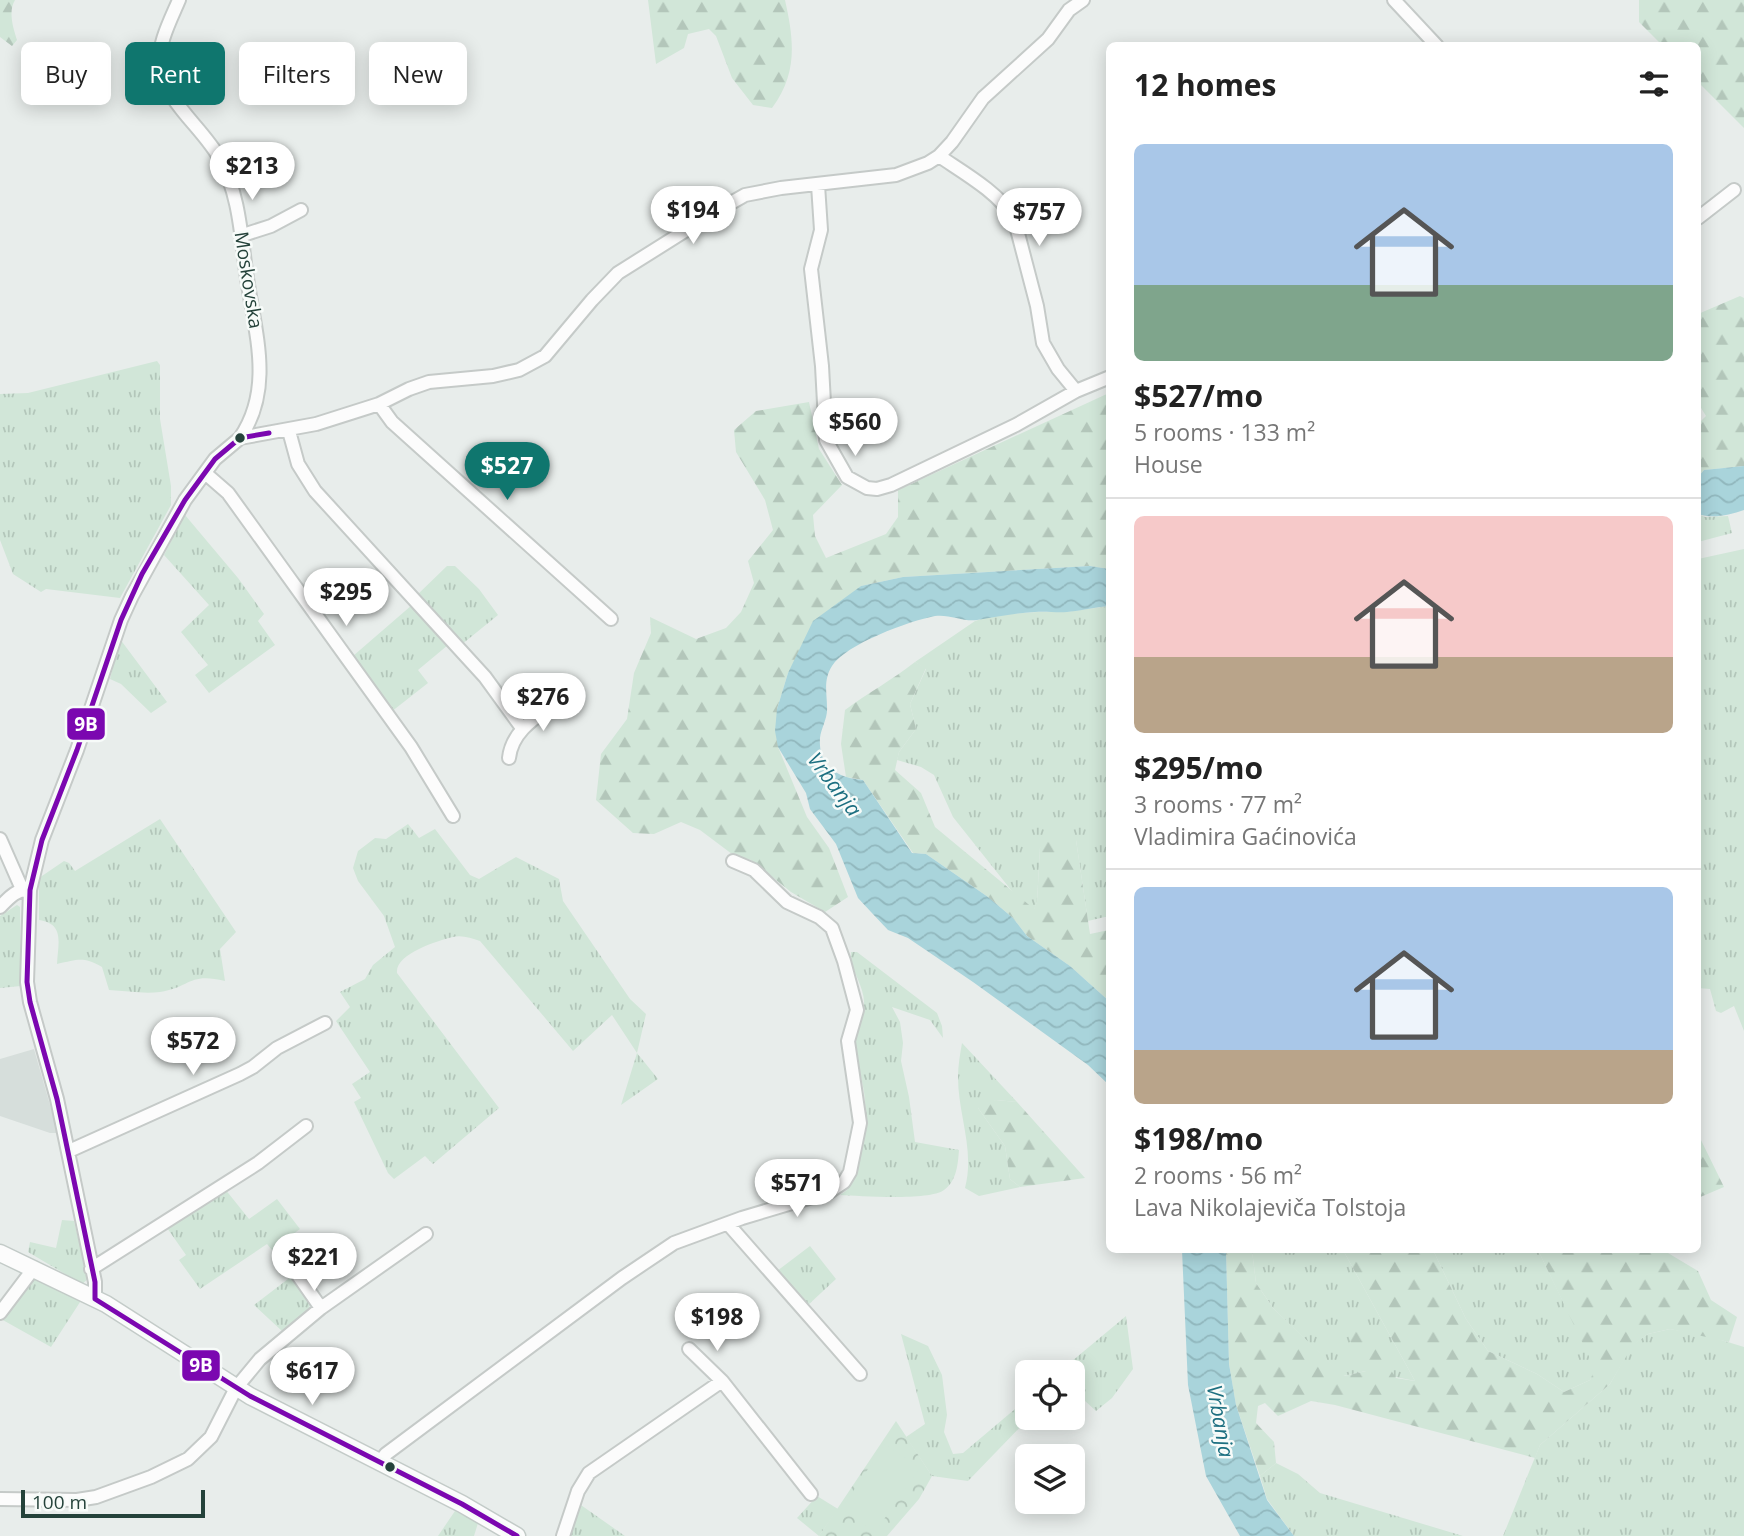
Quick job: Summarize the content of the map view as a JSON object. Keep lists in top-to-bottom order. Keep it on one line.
{"streets":{"street":["Moskovska"]},"water":["Vrbanja"],"lines":["transit line 9B"],"scale_bar":"100 m","page":{"chip":["Buy","Rent","Filters","New"],"heading":"12 homes","list":[{"name":"$527/mo","note":"5 rooms · 133 m² · House"},{"name":"$295/mo","note":"3 rooms · 77 m² · Vladimira Gaćinovića"},{"name":"$198/mo","note":"2 rooms · 56 m² · Lava Nikolajeviča Tolstoja"}],"price":["$213","$194","$757","$560","$527","$295","$276","$572","$571","$221","$198","$617"],"scale":"100 m"}}
